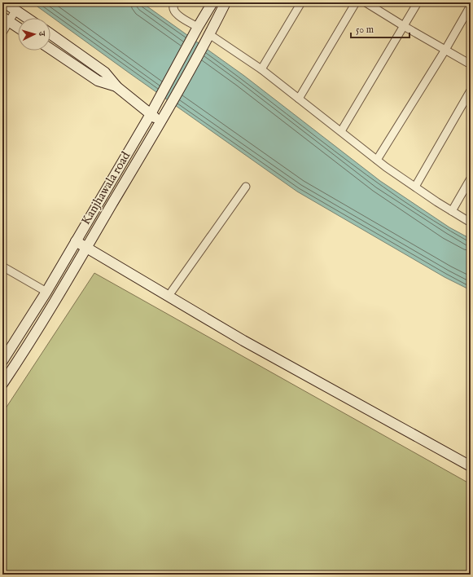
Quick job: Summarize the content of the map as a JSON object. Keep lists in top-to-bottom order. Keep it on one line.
{"streets":{"main road":["Kanjhawala road"]},"scale_bar":"50 m","north":"right"}
